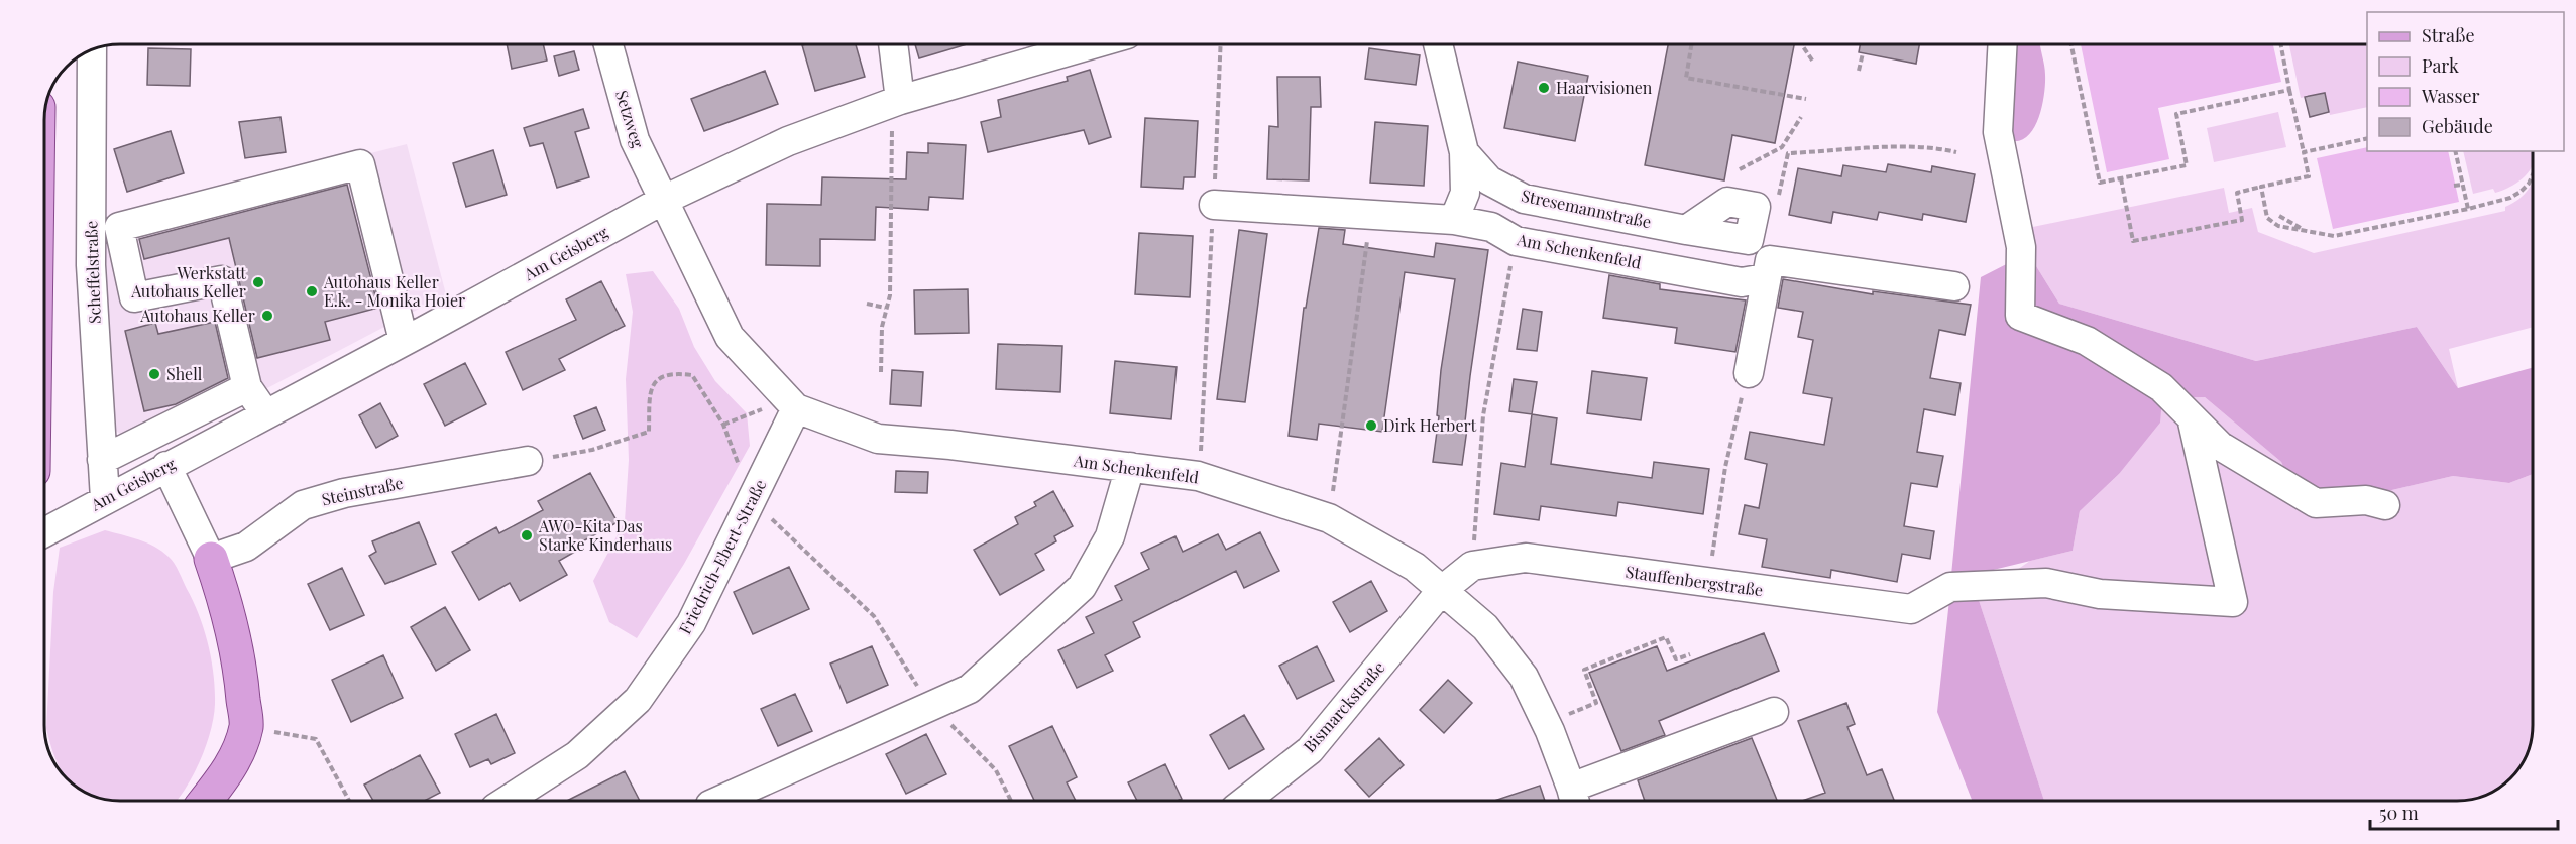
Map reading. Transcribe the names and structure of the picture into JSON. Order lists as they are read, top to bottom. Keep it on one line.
{"streets":{"street":["Setzweg","Stresemannstraße","Am Schenkenfeld","Am Geisberg","Scheffelstraße","Steinstraße","Friedrich-Ebert-Straße","Stauffenbergstraße","Bismarckstraße"]},"crossings":[["Setzweg","Am Schenkenfeld"],["Setzweg","Am Geisberg"],["Stresemannstraße","Am Schenkenfeld"],["Am Schenkenfeld","Am Geisberg"],["Am Schenkenfeld","Friedrich-Ebert-Straße"],["Am Schenkenfeld","Bismarckstraße"],["Am Geisberg","Scheffelstraße"]],"places":["Haarvisionen","Werkstatt Autohaus Keller","Autohaus Keller E.k. - Monika Hoier","Autohaus Keller","Shell","Dirk Herbert","AWO-Kita Das Starke Kinderhaus"],"legend":["Straße","Park","Wasser","Gebäude"],"scale_bar":"50 m"}
